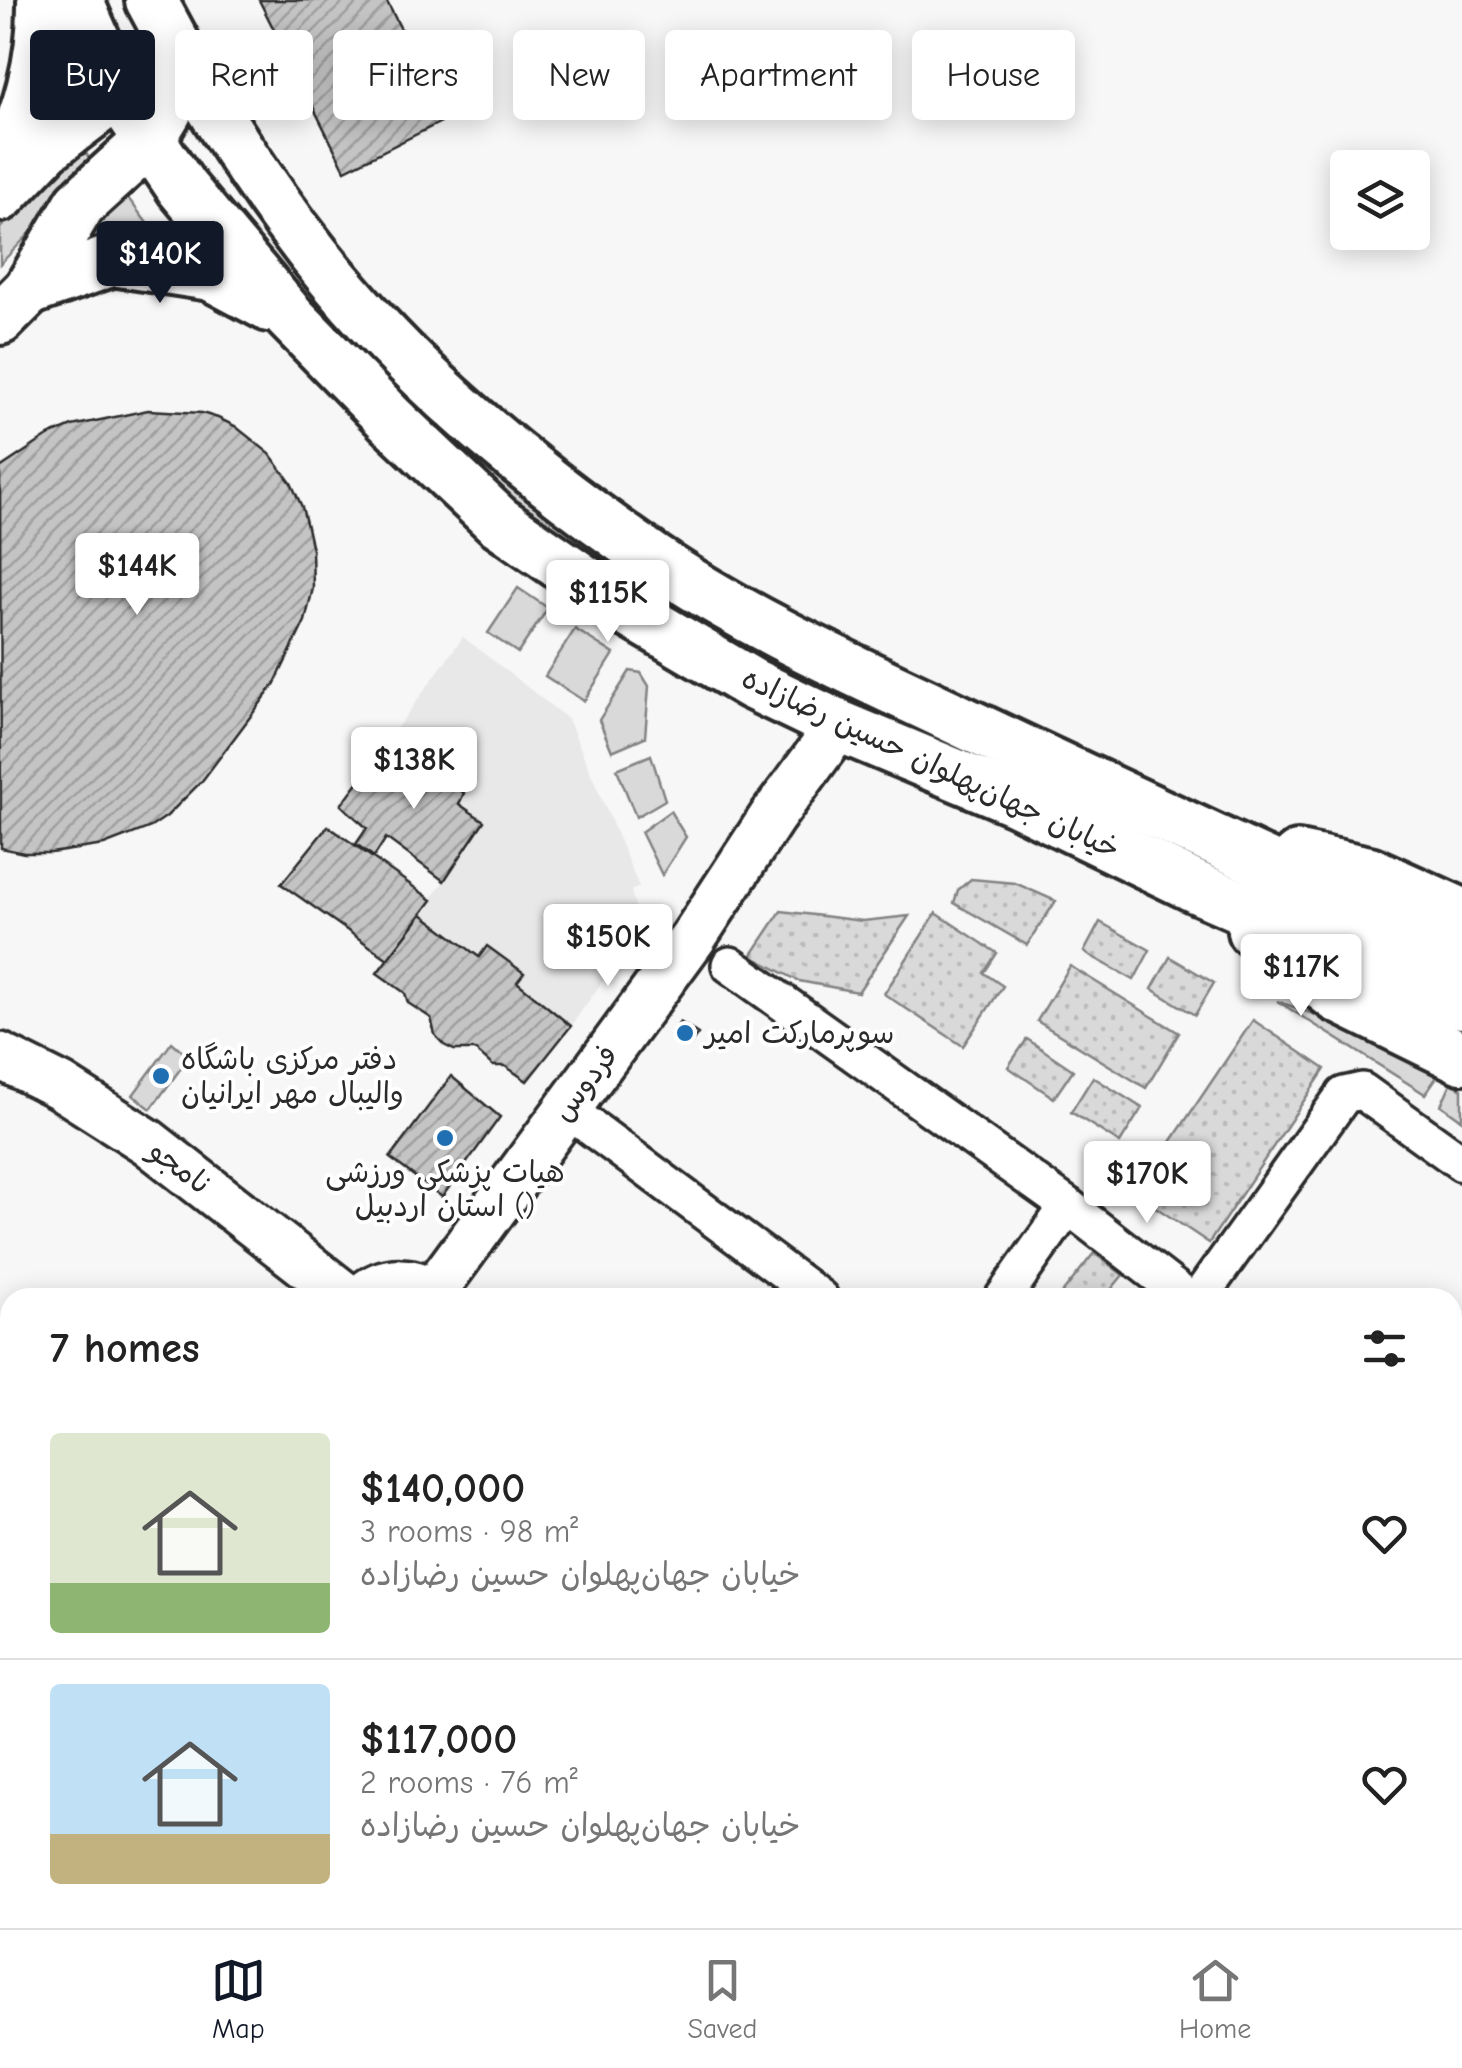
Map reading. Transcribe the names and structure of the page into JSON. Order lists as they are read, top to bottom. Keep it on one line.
{"streets":{"main road":["خیابان جهان‌پهلوان حسین رضا‌زاده"],"street":["فردوس","نامجو"]},"crossings":[["خیابان جهان‌پهلوان حسین رضا‌زاده","فردوس"]],"places":["سوپرمارکت امیر","دفتر مرکزی باشگاه والیبال مهر ایرانیان","هیات پزشکی ورزشی استان اردبیل ()"],"page":{"chip":["Buy","Rent","Filters","New","Apartment","House"],"price":["$140K","$144K","$115K","$138K","$150K","$117K","$170K"],"heading":"7 homes","list":[{"name":"$140,000","note":"3 rooms · 98 m² · خیابان جهان‌پهلوان حسین رضا‌زاده"},{"name":"$117,000","note":"2 rooms · 76 m² · خیابان جهان‌پهلوان حسین رضا‌زاده"}],"tabs":["Map","Saved","Home"]}}
